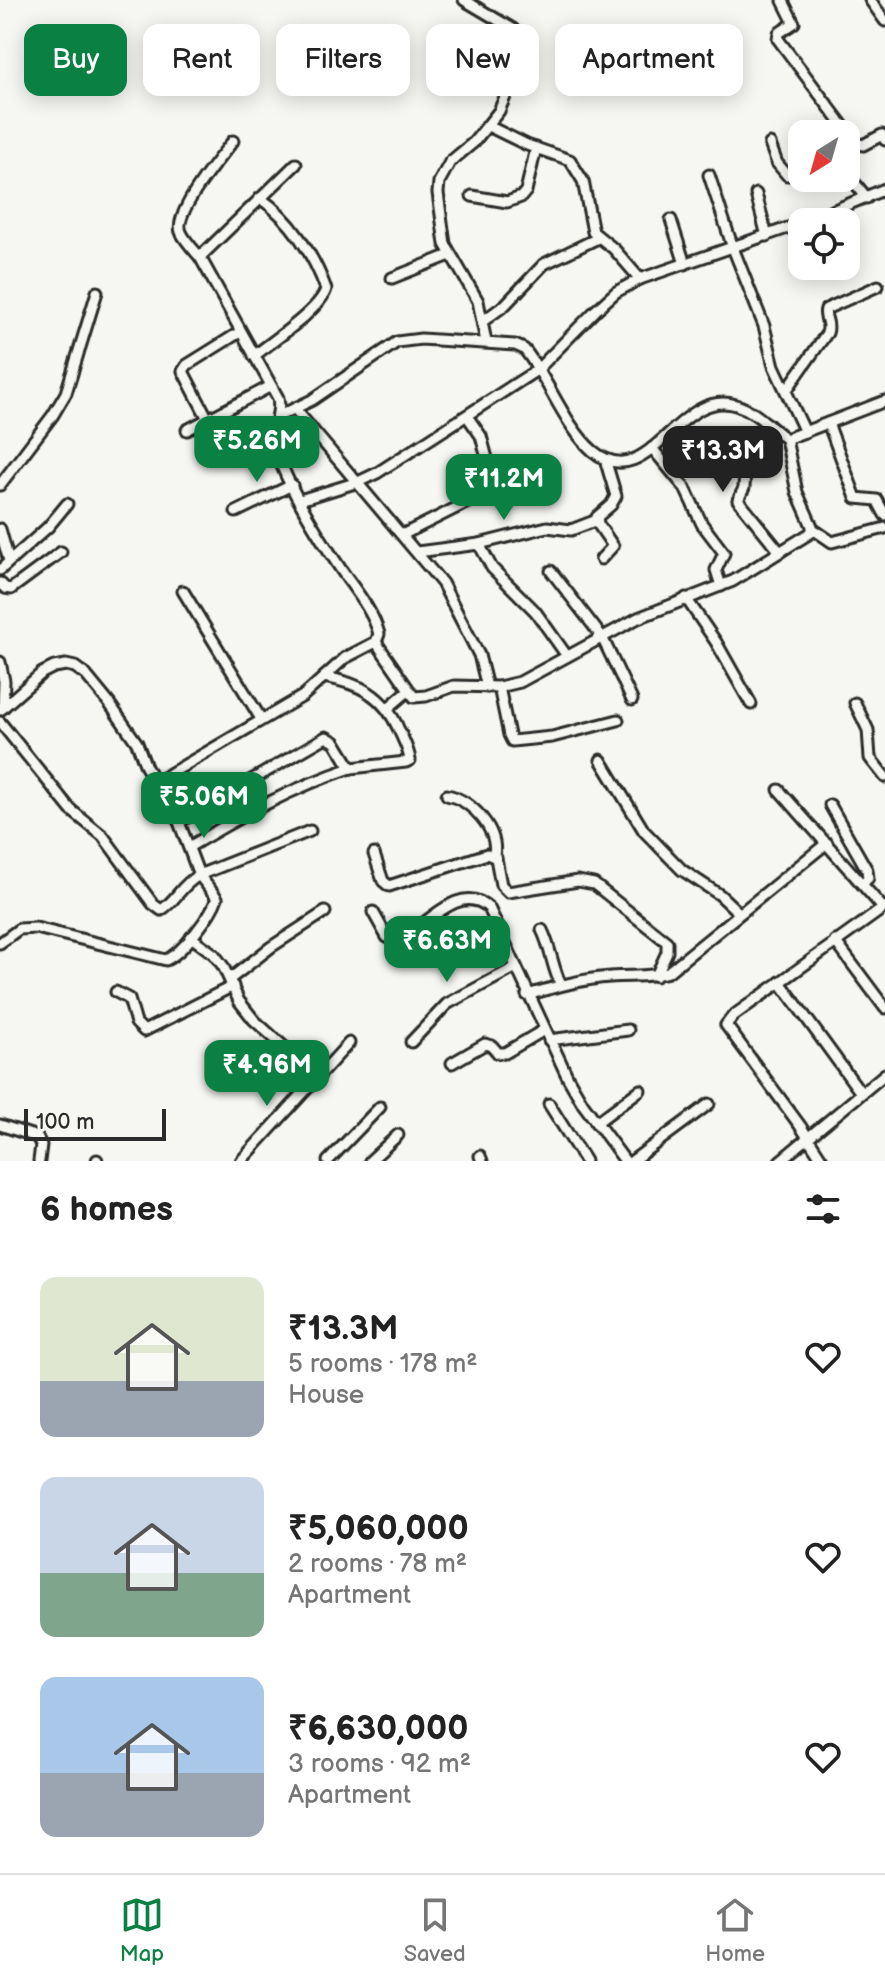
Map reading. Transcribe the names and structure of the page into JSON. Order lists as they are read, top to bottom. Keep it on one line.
{"scale_bar":"100 m","north":"bottom left","page":{"chip":["Buy","Rent","Filters","New","Apartment"],"price":["₹5.26M","₹13.3M","₹11.2M","₹5.06M","₹6.63M","₹4.96M"],"scale":"100 m","heading":"6 homes","list":[{"name":"₹13.3M","note":"5 rooms · 178 m² · House"},{"name":"₹5,060,000","note":"2 rooms · 78 m² · Apartment"},{"name":"₹6,630,000","note":"3 rooms · 92 m² · Apartment"}],"tabs":["Map","Saved","Home"]}}
